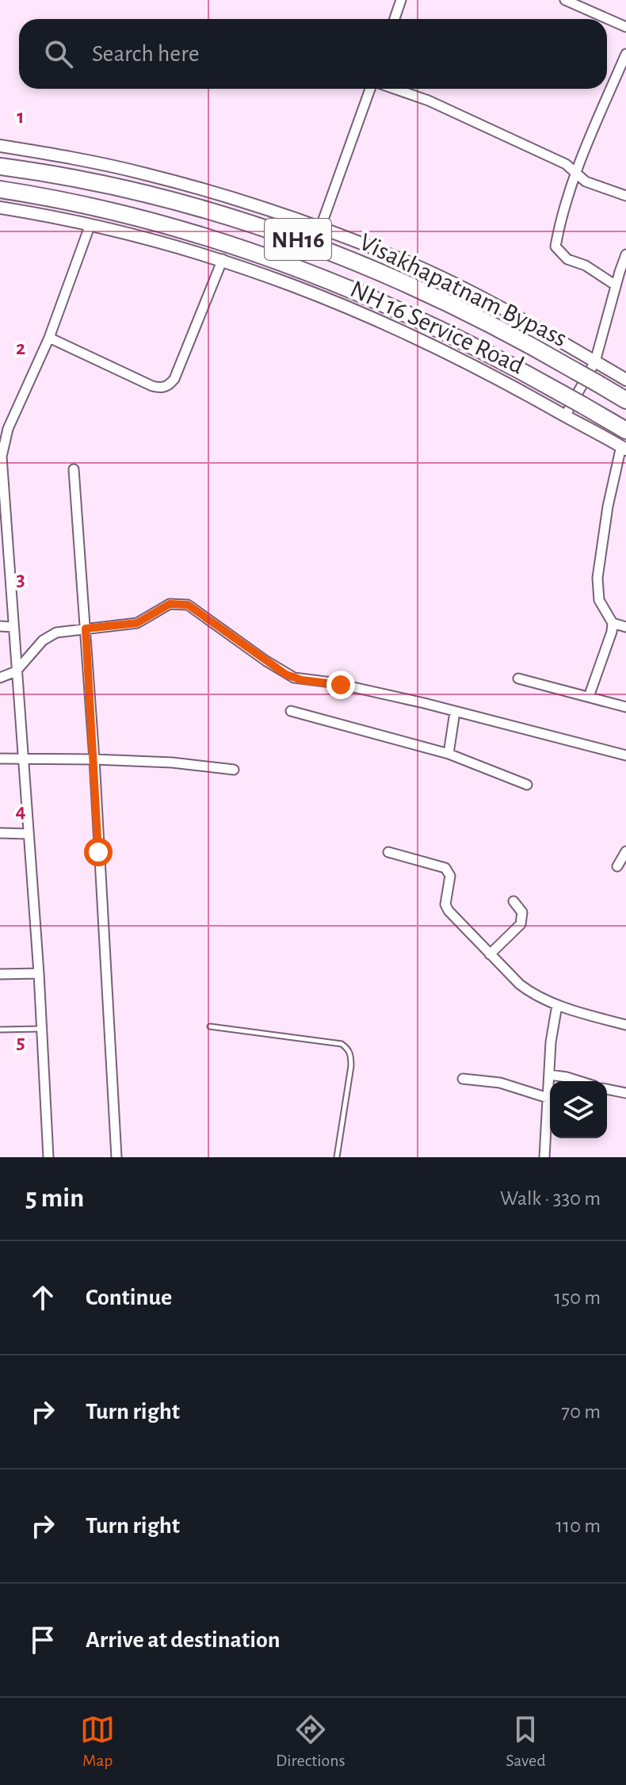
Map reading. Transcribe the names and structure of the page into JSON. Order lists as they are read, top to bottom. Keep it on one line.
{"streets":{"highway":["NH16","Visakhapatnam Bypass"],"street":["NH 16 Service Road"]},"crossings":[["Visakhapatnam Bypass","NH 16 Service Road"]],"page":{"search":"Search here","heading":["5 min","Walk · 330 m"],"list":[["Continue","150 m"],["Turn right","70 m"],["Turn right","110 m"],"Arrive at destination"],"nav":["Map","Directions","Saved"]},"grid":{"rows":["1","2","3","4","5"]}}
